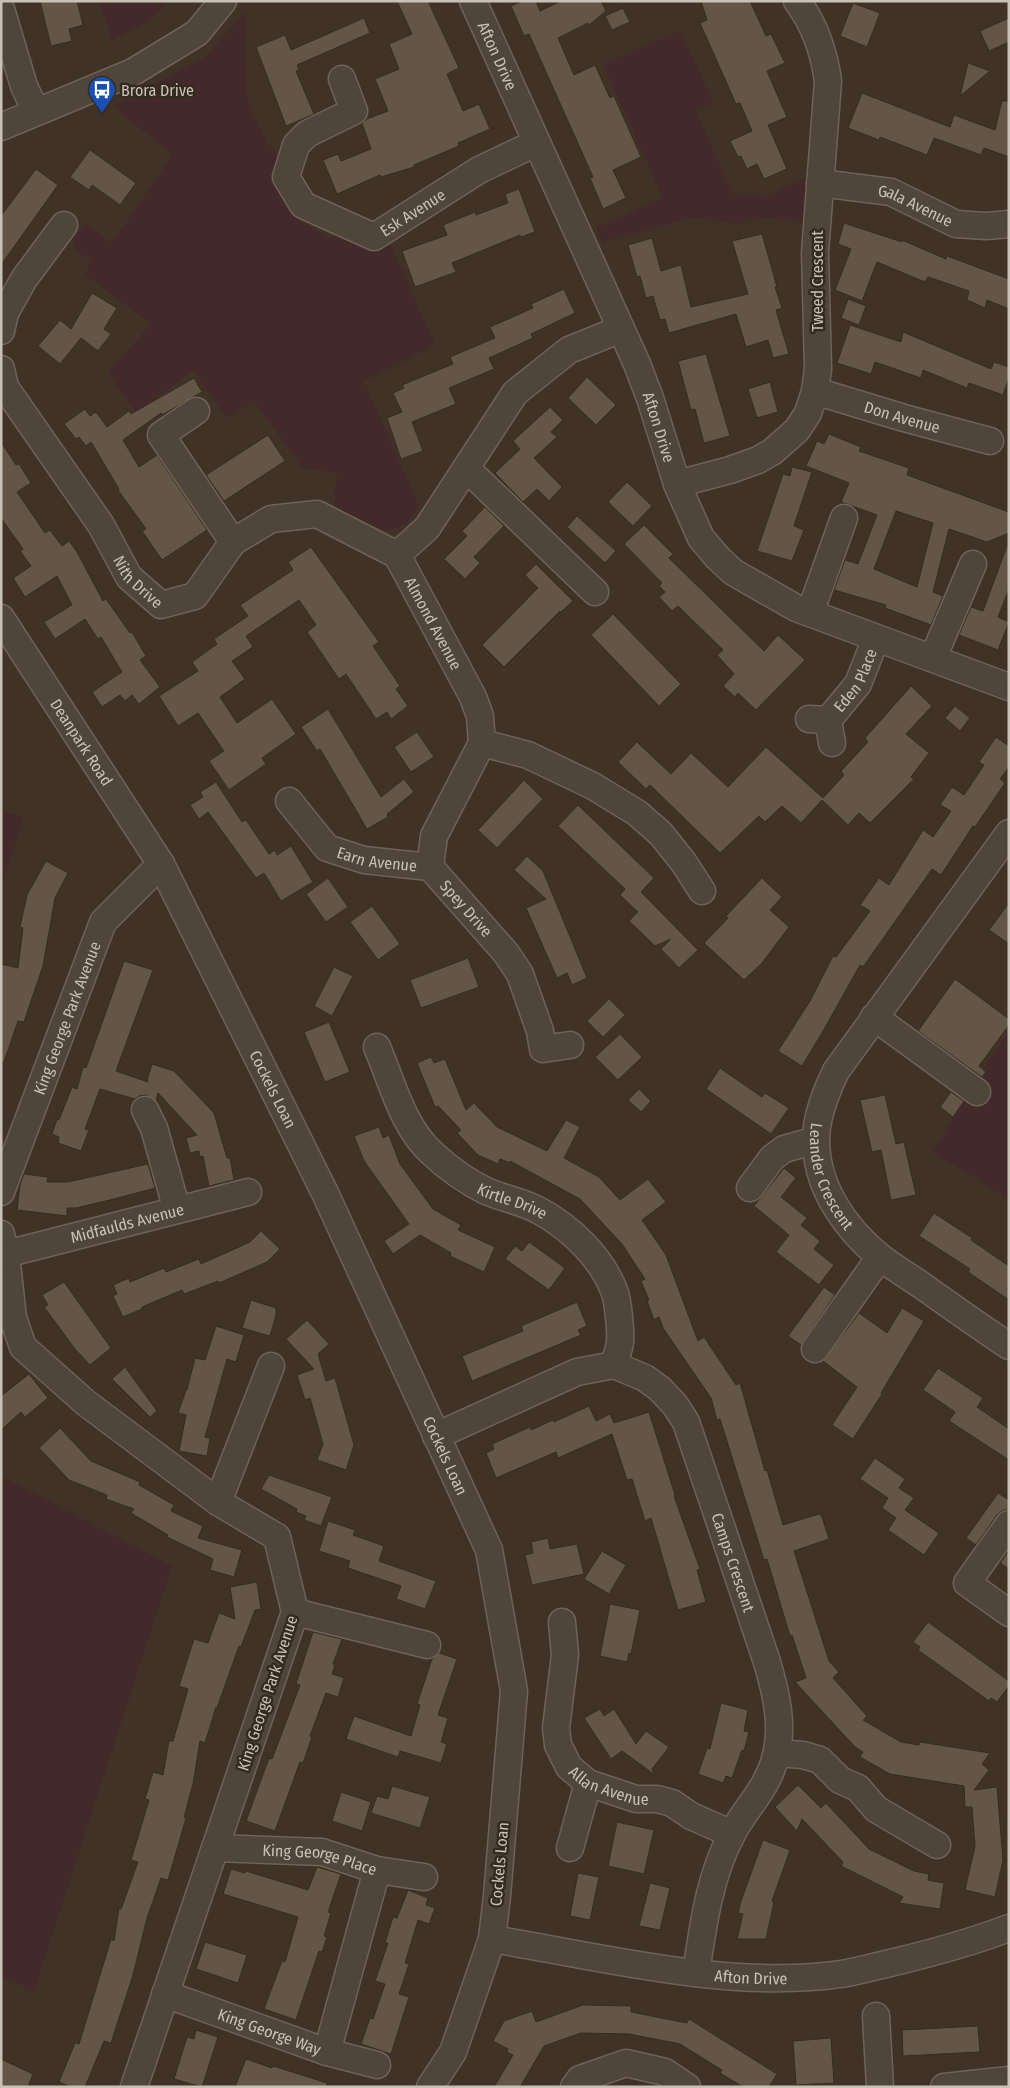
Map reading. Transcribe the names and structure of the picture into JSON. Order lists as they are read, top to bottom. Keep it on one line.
{"streets":{"street":["Afton Drive","Gala Avenue","Esk Avenue","Tweed Crescent","Don Avenue","Nith Drive","Almond Avenue","Eden Place","Deanpark Road","Earn Avenue","Spey Drive","King George Park Avenue","Cockels Loan","Leander Crescent","Kirtle Drive","Midfaulds Avenue","Camps Crescent","Allan Avenue","King George Place","King George Way"]},"crossings":[["Afton Drive","Esk Avenue"],["Afton Drive","Tweed Crescent"],["Afton Drive","Eden Place"],["Afton Drive","Cockels Loan"],["Afton Drive","Camps Crescent"],["Gala Avenue","Tweed Crescent"],["Tweed Crescent","Don Avenue"],["Nith Drive","Almond Avenue"],["Almond Avenue","Spey Drive"],["Deanpark Road","King George Park Avenue"],["Deanpark Road","Cockels Loan"],["Earn Avenue","Spey Drive"],["King George Park Avenue","Cockels Loan"],["King George Park Avenue","Midfaulds Avenue"],["King George Park Avenue","King George Place"],["King George Park Avenue","King George Way"],["Kirtle Drive","Camps Crescent"],["Camps Crescent","Allan Avenue"]],"places":{"bus stop":["Brora Drive"]}}
